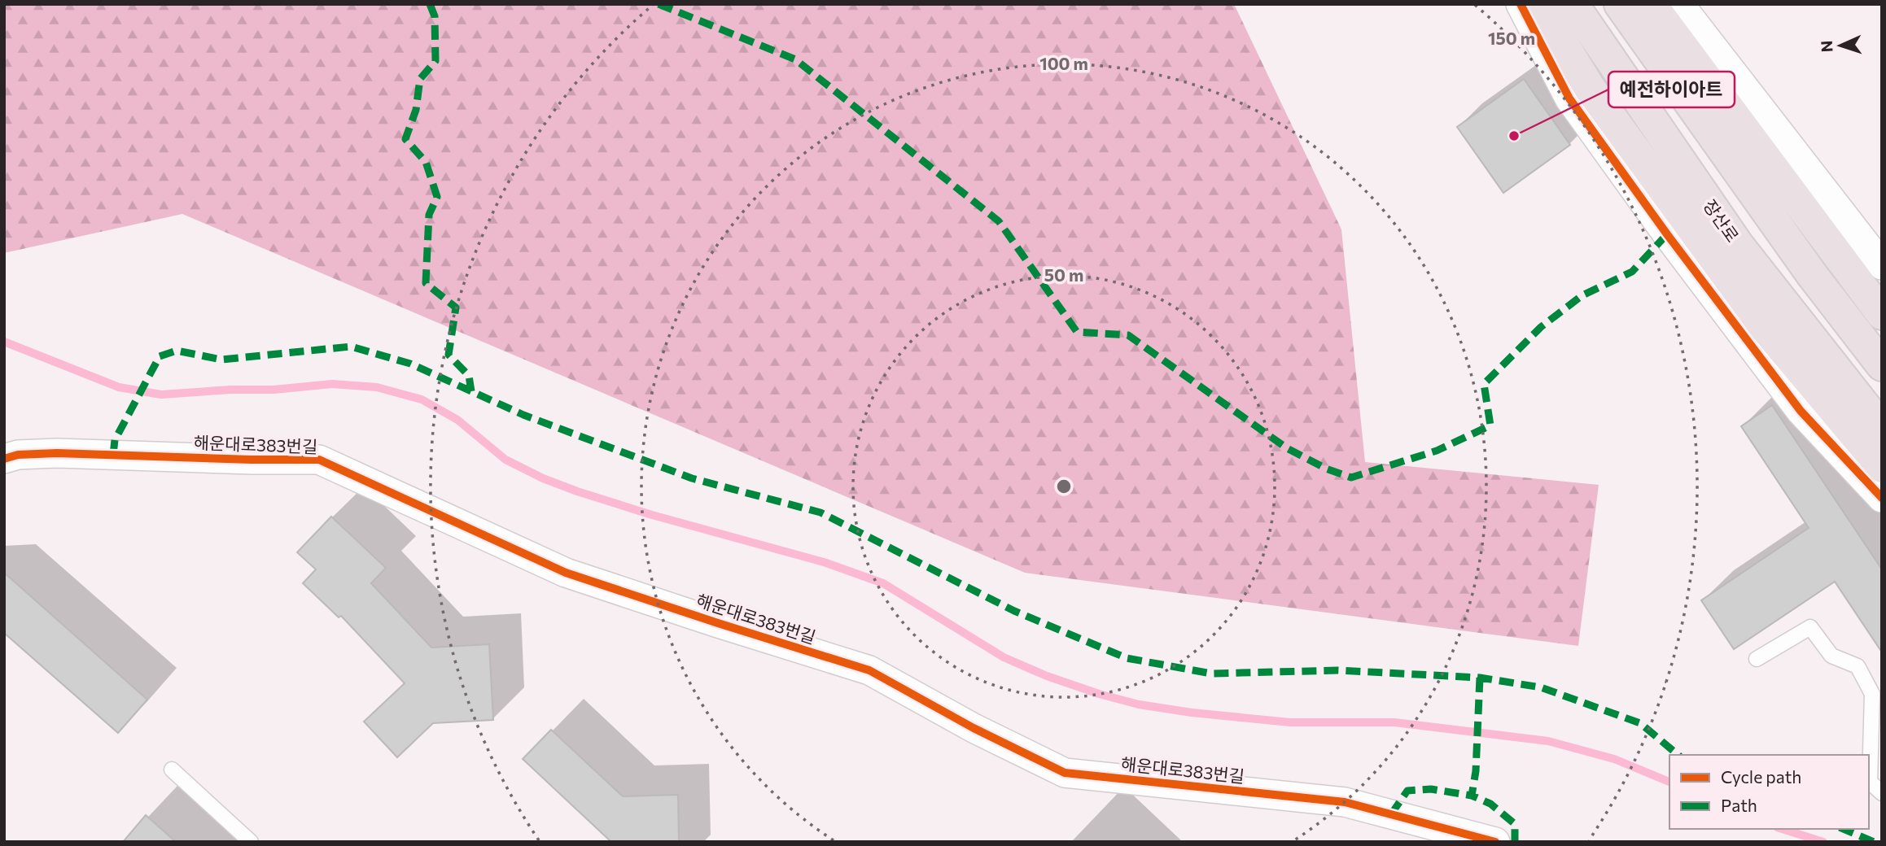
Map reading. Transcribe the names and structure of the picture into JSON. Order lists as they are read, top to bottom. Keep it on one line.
{"streets":{"highway":["장산로"],"street":["해운대로383번길"]},"places":["예전하이아트"],"legend":["Cycle path","Path"],"north":"left","rings":["150 m","100 m","50 m"]}
